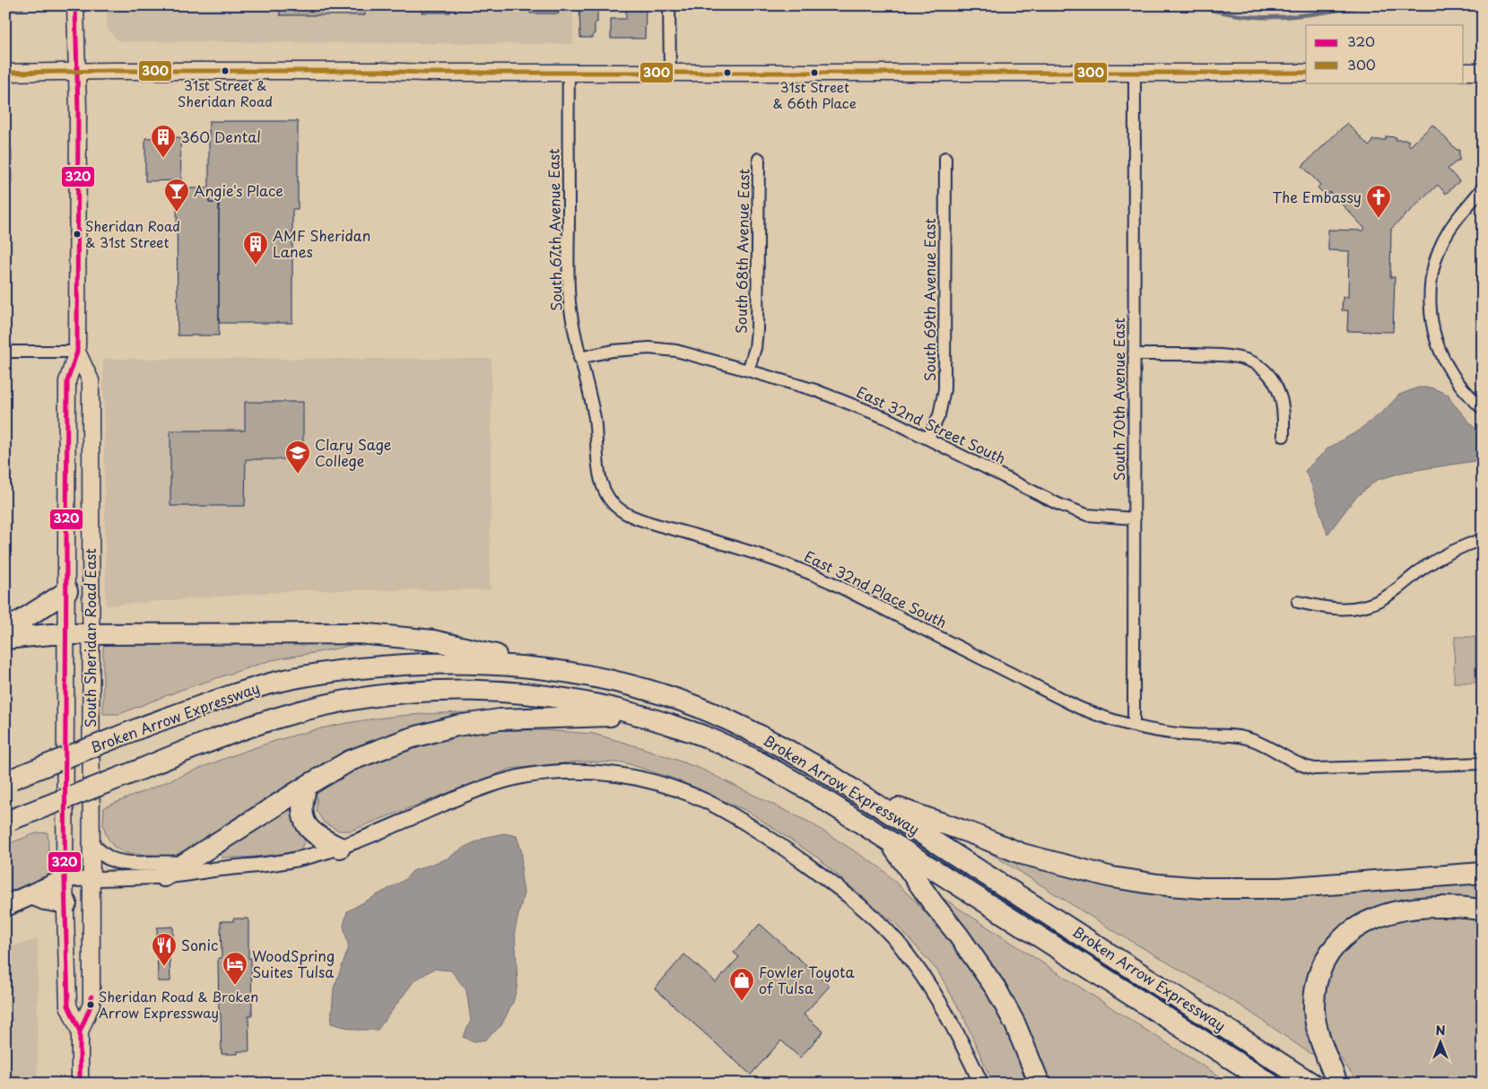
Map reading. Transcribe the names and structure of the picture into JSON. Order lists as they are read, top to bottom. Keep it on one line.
{"streets":{"highway":["Broken Arrow Expressway"],"main road":["South Sheridan Road East"],"street":["South 67th Avenue East","South 68th Avenue East","South 69th Avenue East","South 70th Avenue East","East 32nd Street South","East 32nd Place South"]},"crossings":[["South 67th Avenue East","East 32nd Street South"],["South 67th Avenue East","East 32nd Place South"],["South 68th Avenue East","East 32nd Street South"],["South 69th Avenue East","East 32nd Street South"],["South 70th Avenue East","East 32nd Street South"],["South 70th Avenue East","East 32nd Place South"]],"places":{"other":["31st Street & Sheridan Road","31st Street & 66th Place","Sheridan Road & 31st Street","Sheridan Road & Broken Arrow Expressway"],"building":["360 Dental","AMF Sheridan Lanes"],"bar":["Angie's Place"],"church":["The Embassy"],"school or university":["Clary Sage College"],"restaurant":["Sonic"],"hotel":["WoodSpring Suites Tulsa"],"shop":["Fowler Toyota of Tulsa"]},"lines":["transit line 320","transit line 300"],"legend":["320","300"],"north":"top"}
